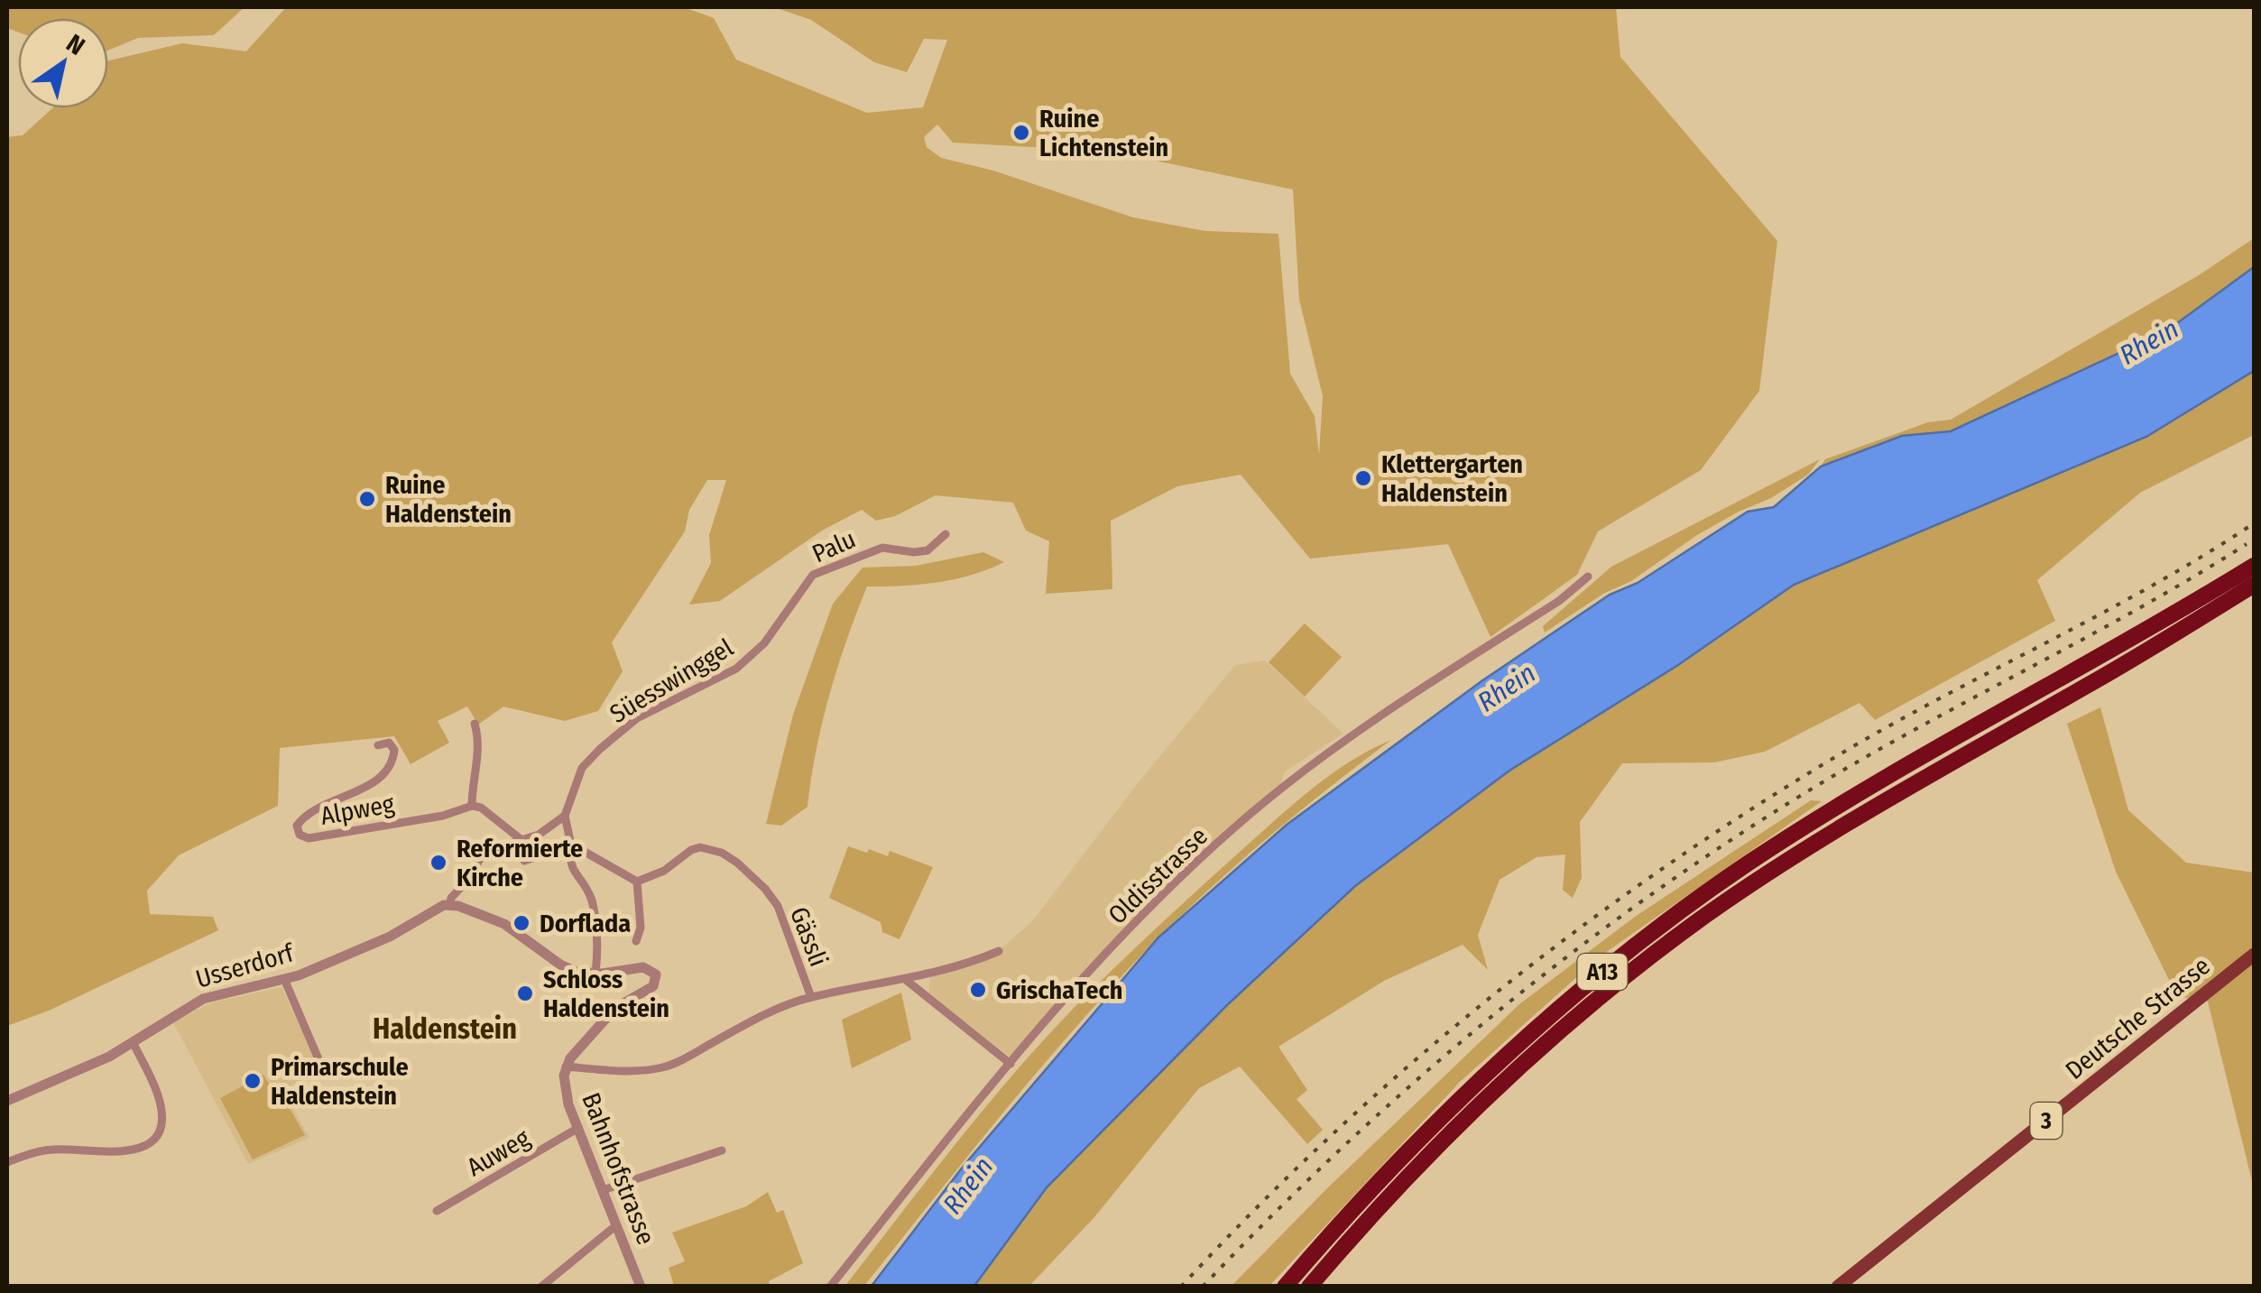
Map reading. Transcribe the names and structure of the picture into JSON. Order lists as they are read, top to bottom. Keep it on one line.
{"streets":{"highway":["A13"],"main road":["Deutsche Strasse","3"],"street":["Palu","Süesswinggel","Alpweg","Oldisstrasse","Gässli","Usserdorf","Auweg","Bahnhofstrasse"]},"crossings":[["Palu","Süesswinggel"],["Auweg","Bahnhofstrasse"]],"districts":["Haldenstein"],"water":["Rhein"],"places":["Ruine Lichtenstein","Klettergarten Haldenstein","Ruine Haldenstein","Reformierte Kirche","Dorflada","GrischaTech","Schloss Haldenstein","Primarschule Haldenstein"],"north":"top right"}
